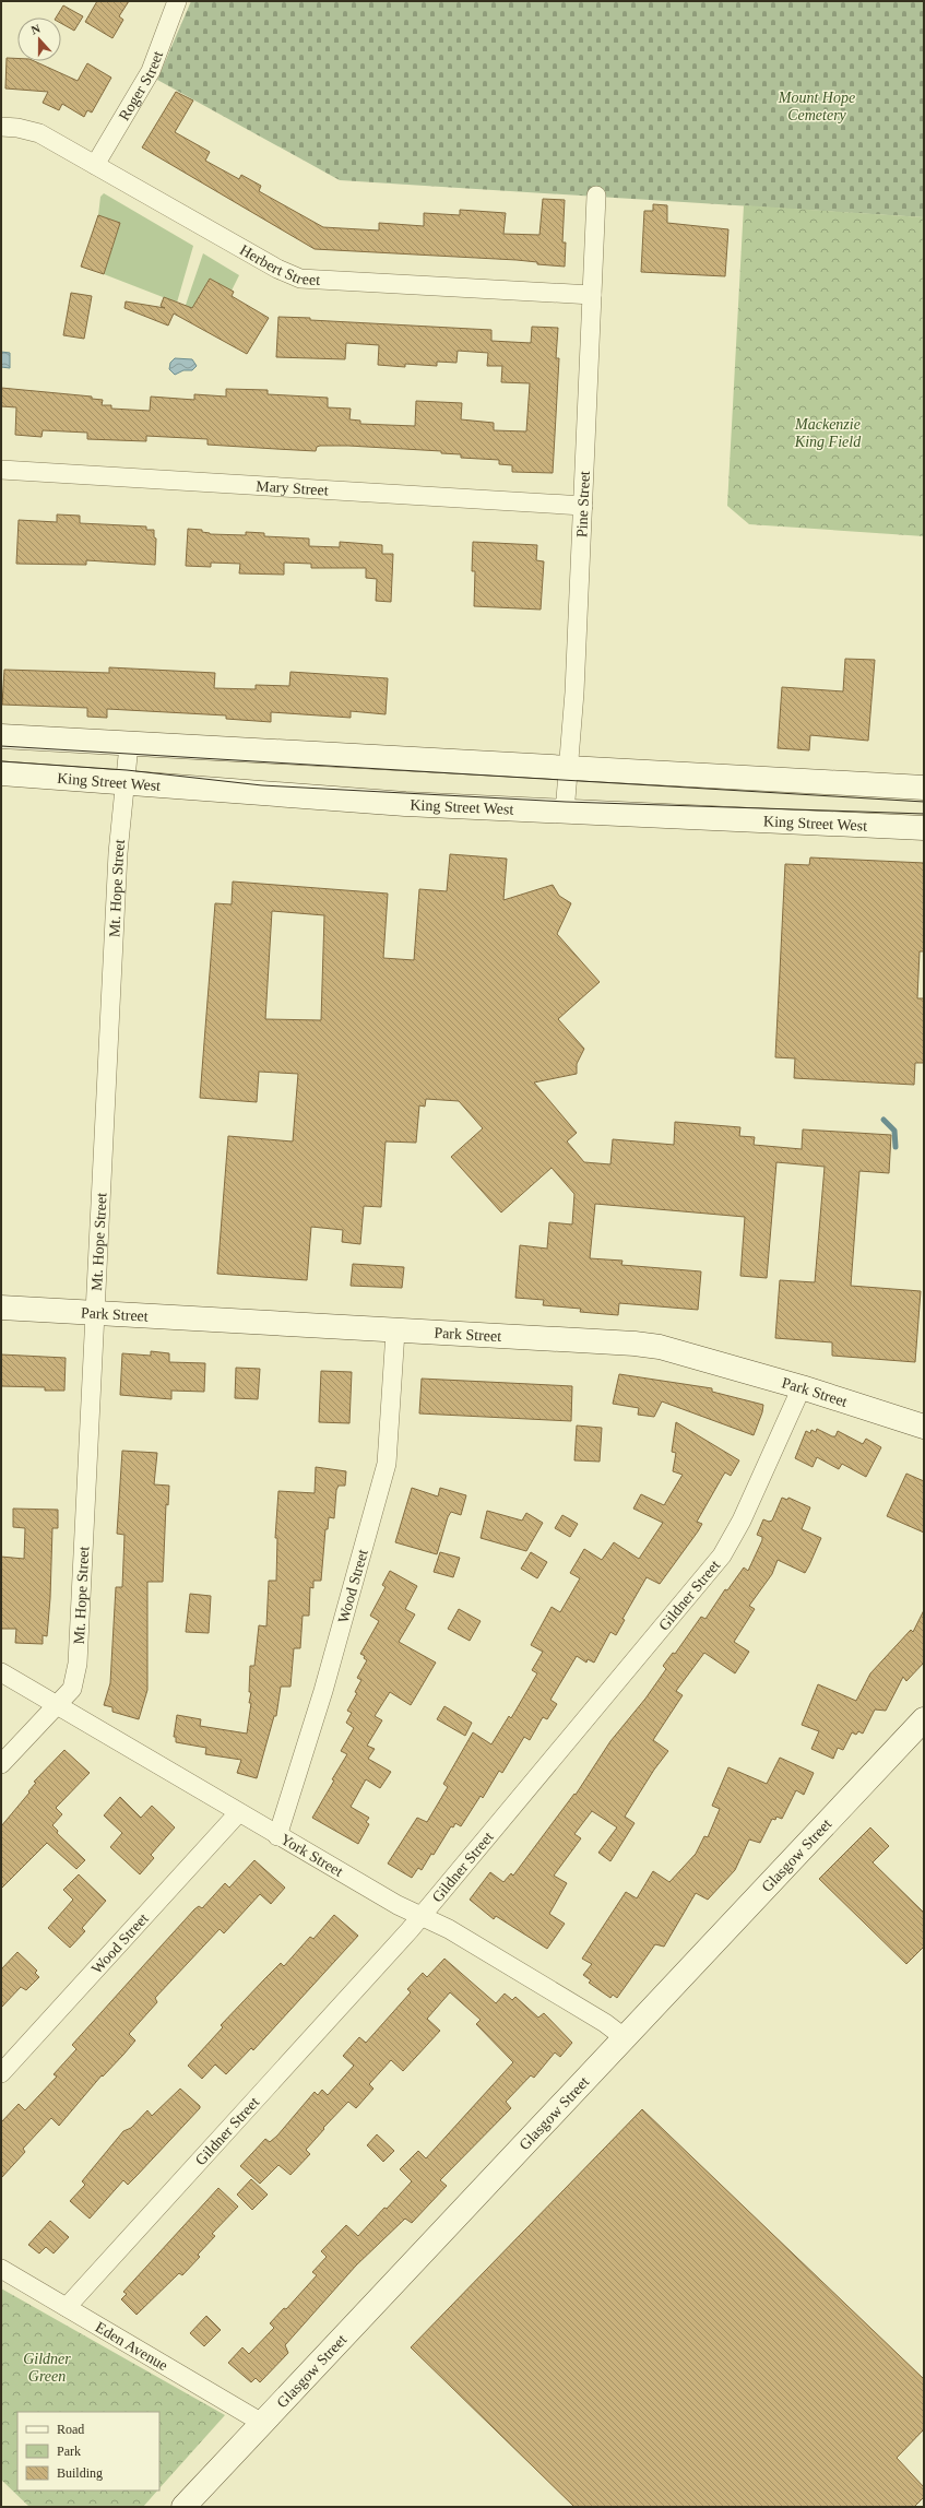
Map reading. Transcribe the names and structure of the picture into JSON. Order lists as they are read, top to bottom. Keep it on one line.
{"streets":{"street":["Roger Street","Herbert Street","Mary Street","Pine Street","King Street West","Mt. Hope Street","Park Street","Wood Street","Gildner Street","Glasgow Street","York Street","Eden Avenue"]},"crossings":[["Roger Street","Herbert Street"],["Herbert Street","Pine Street"],["Mary Street","Pine Street"],["Pine Street","King Street West"],["King Street West","Mt. Hope Street"],["Mt. Hope Street","Park Street"],["Mt. Hope Street","York Street"],["Park Street","Wood Street"],["Park Street","Gildner Street"],["Wood Street","York Street"],["Gildner Street","York Street"],["Gildner Street","Eden Avenue"],["Glasgow Street","York Street"],["Glasgow Street","Eden Avenue"]],"parks":["Mount Hope Cemetery","Mackenzie King Field","Gildner Green"],"legend":["Road","Park","Building"],"north":"top"}
